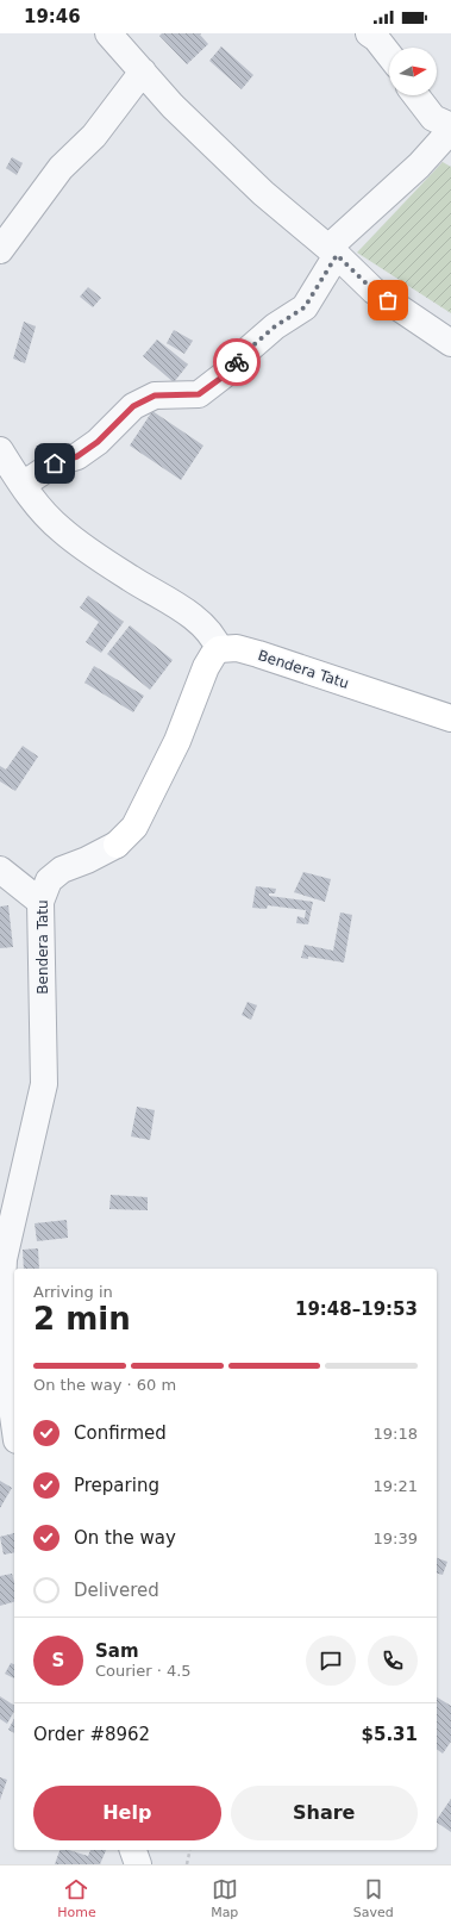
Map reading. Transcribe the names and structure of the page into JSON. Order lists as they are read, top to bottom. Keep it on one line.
{"streets":{"main road":["Bendera Tatu"]},"north":"right","page":{"status":"19:46","heading":["2 min","Arriving in","19:48–19:53"],"panel":["Sam","Courier · 4.5","Order #8962","$5.31"],"bar":"On the way · 60 m","list":[["Confirmed","19:18"],["Preparing","19:21"],["On the way","19:39"],"Delivered"],"round":"S","buttons":["Help","Share"],"tabs":["Home","Map","Saved"]}}
